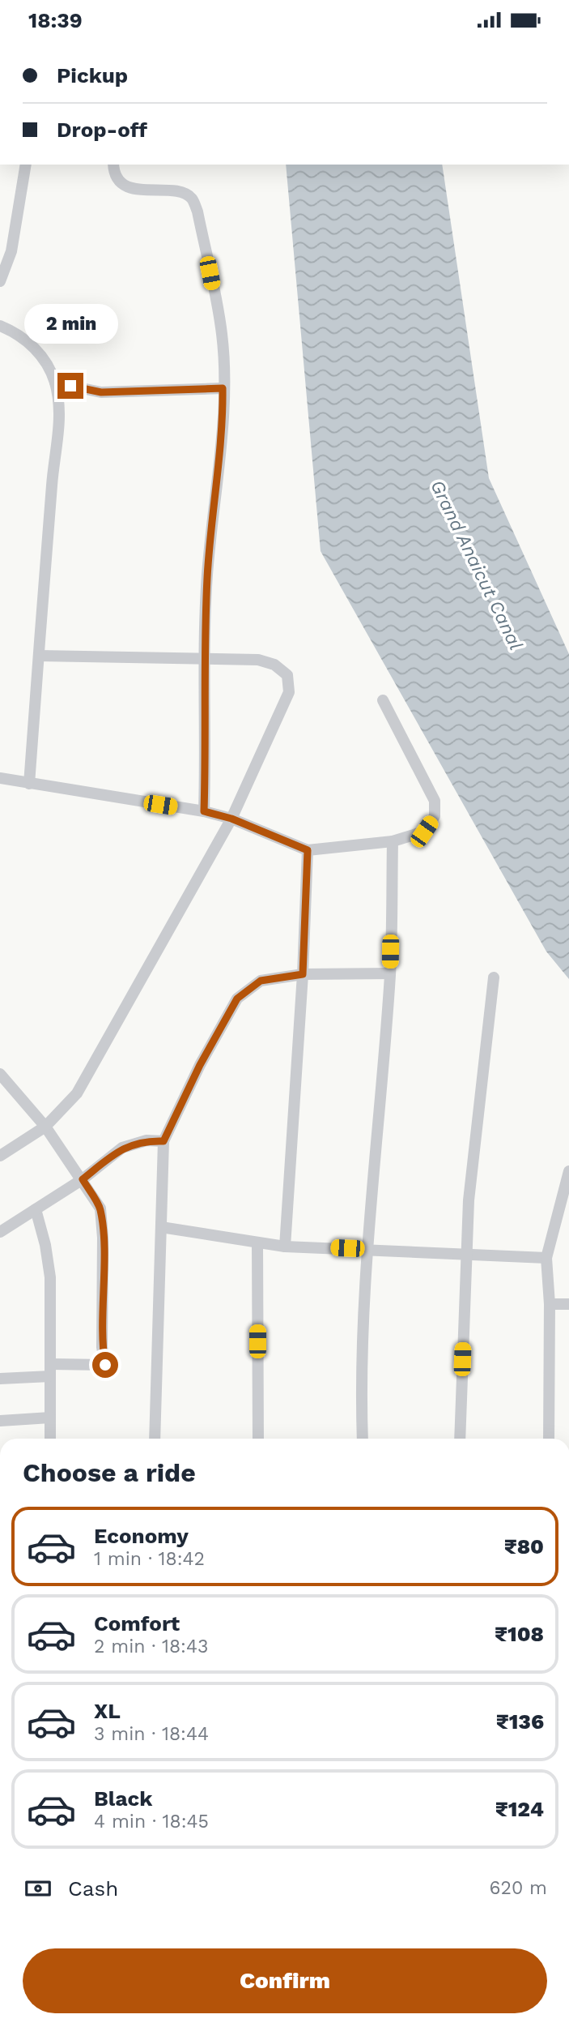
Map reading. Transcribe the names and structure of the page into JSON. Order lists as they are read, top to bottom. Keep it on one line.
{"water":["Grand Anaicut Canal"],"page":{"status":"18:39","banner":["Pickup","Drop-off"],"bubble":"2 min","heading":"Choose a ride","list":[{"name":"Economy","note":"1 min · 18:42","value":"₹80"},{"name":"Comfort","note":"2 min · 18:43","value":"₹108"},{"name":"XL","note":"3 min · 18:44","value":"₹136"},{"name":"Black","note":"4 min · 18:45","value":"₹124"}],"pay":["Cash","620 m"],"buttons":"Confirm"}}
